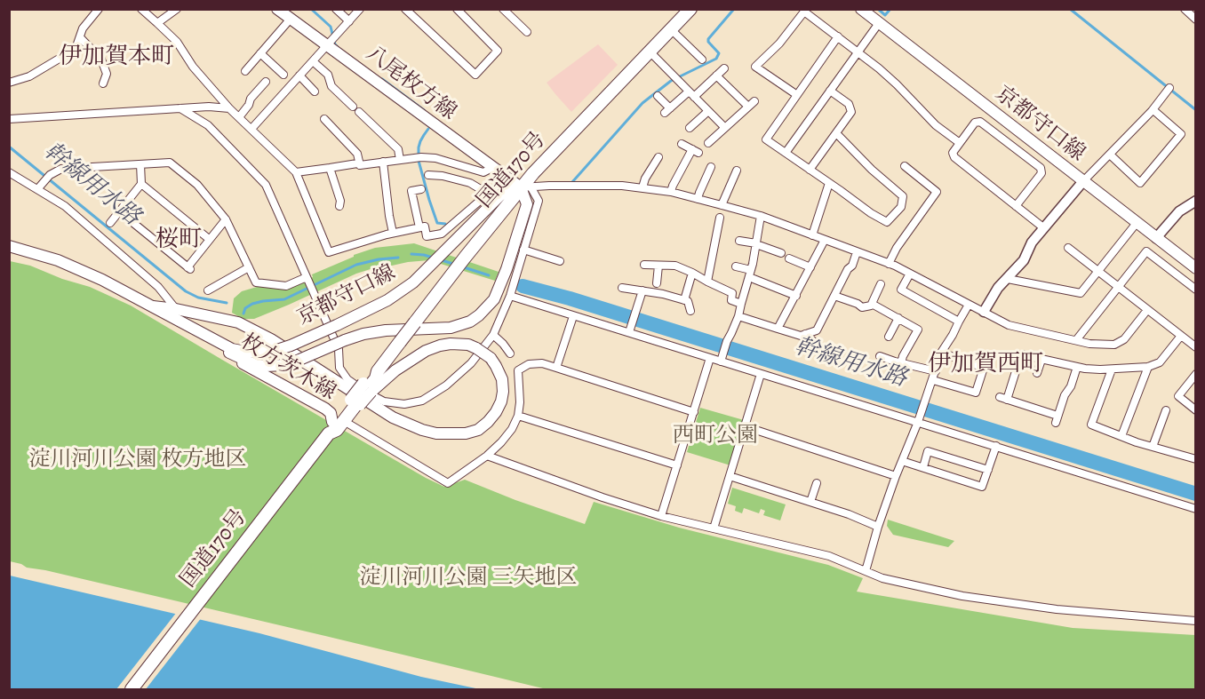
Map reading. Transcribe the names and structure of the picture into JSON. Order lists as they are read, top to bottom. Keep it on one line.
{"streets":{"highway":["国道170号"],"main road":["八尾枚方線","京都守口線","枚方茨木線"]},"crossings":[["八尾枚方線","京都守口線"],["八尾枚方線","国道170号"],["京都守口線","国道170号"],["京都守口線","枚方茨木線"],["国道170号","枚方茨木線"]],"districts":["伊加賀本町","桜町","伊加賀西町"],"water":["幹線用水路"],"parks":["西町公園","淀川河川公園 枚方地区","淀川河川公園 三矢地区"]}
